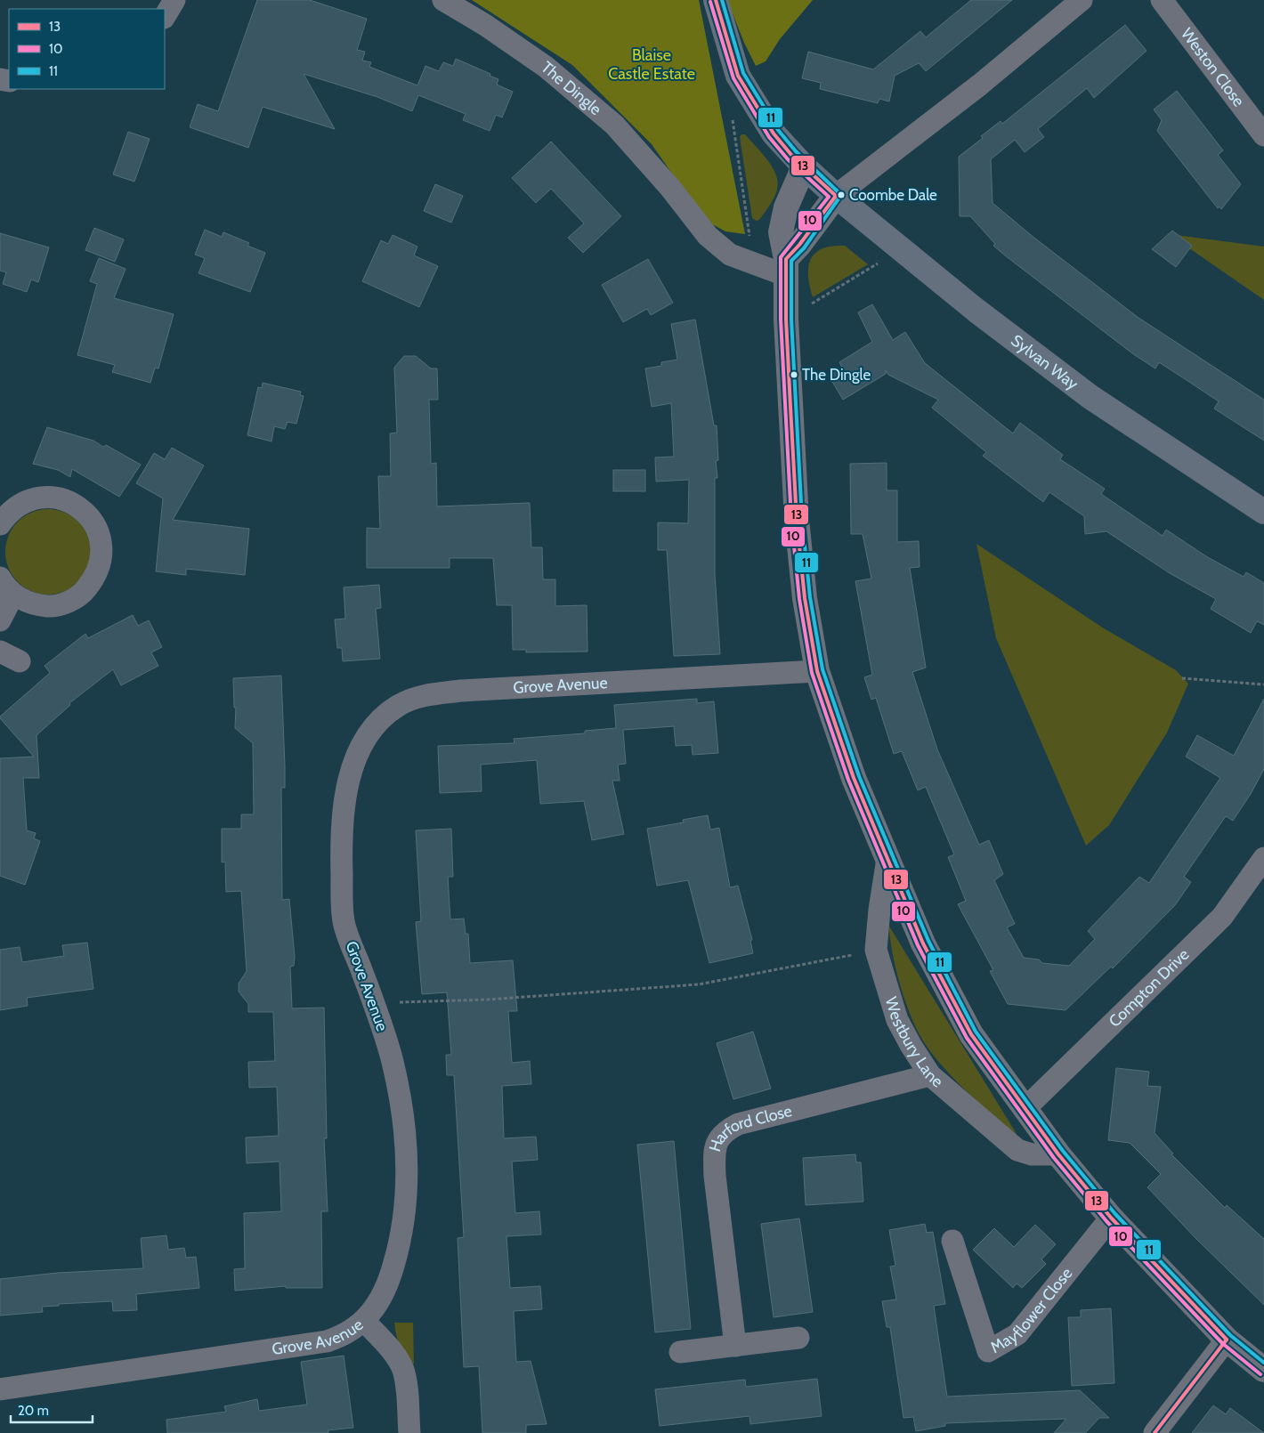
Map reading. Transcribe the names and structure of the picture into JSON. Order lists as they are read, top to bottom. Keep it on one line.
{"streets":{"main road":["Sylvan Way"],"street":["Weston Close","The Dingle","Grove Avenue","Compton Drive","Westbury Lane","Harford Close","Mayflower Close"]},"crossings":[["Westbury Lane","Harford Close"]],"parks":["Blaise Castle Estate"],"places":["Coombe Dale","The Dingle"],"lines":["transit line 13","transit line 11","transit line 10"],"legend":["13","10","11"],"scale_bar":"20 m"}
